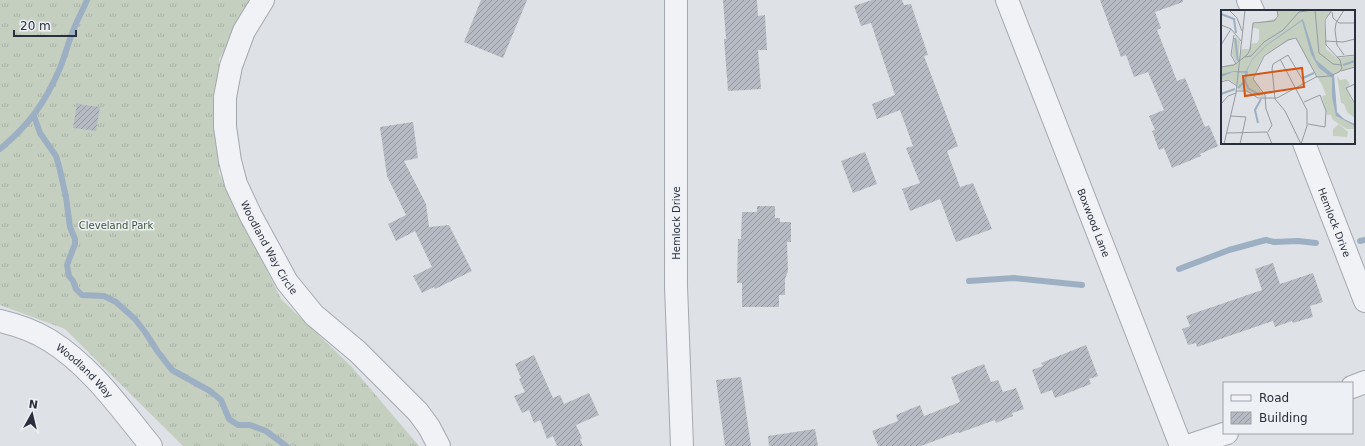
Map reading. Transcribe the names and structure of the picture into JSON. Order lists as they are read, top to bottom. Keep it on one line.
{"streets":{"street":["Hemlock Drive","Boxwood Lane","Woodland Way Circle","Woodland Way"]},"parks":["Cleveland Park"],"legend":["Road","Building"],"scale_bar":"20 m","north":"top"}
